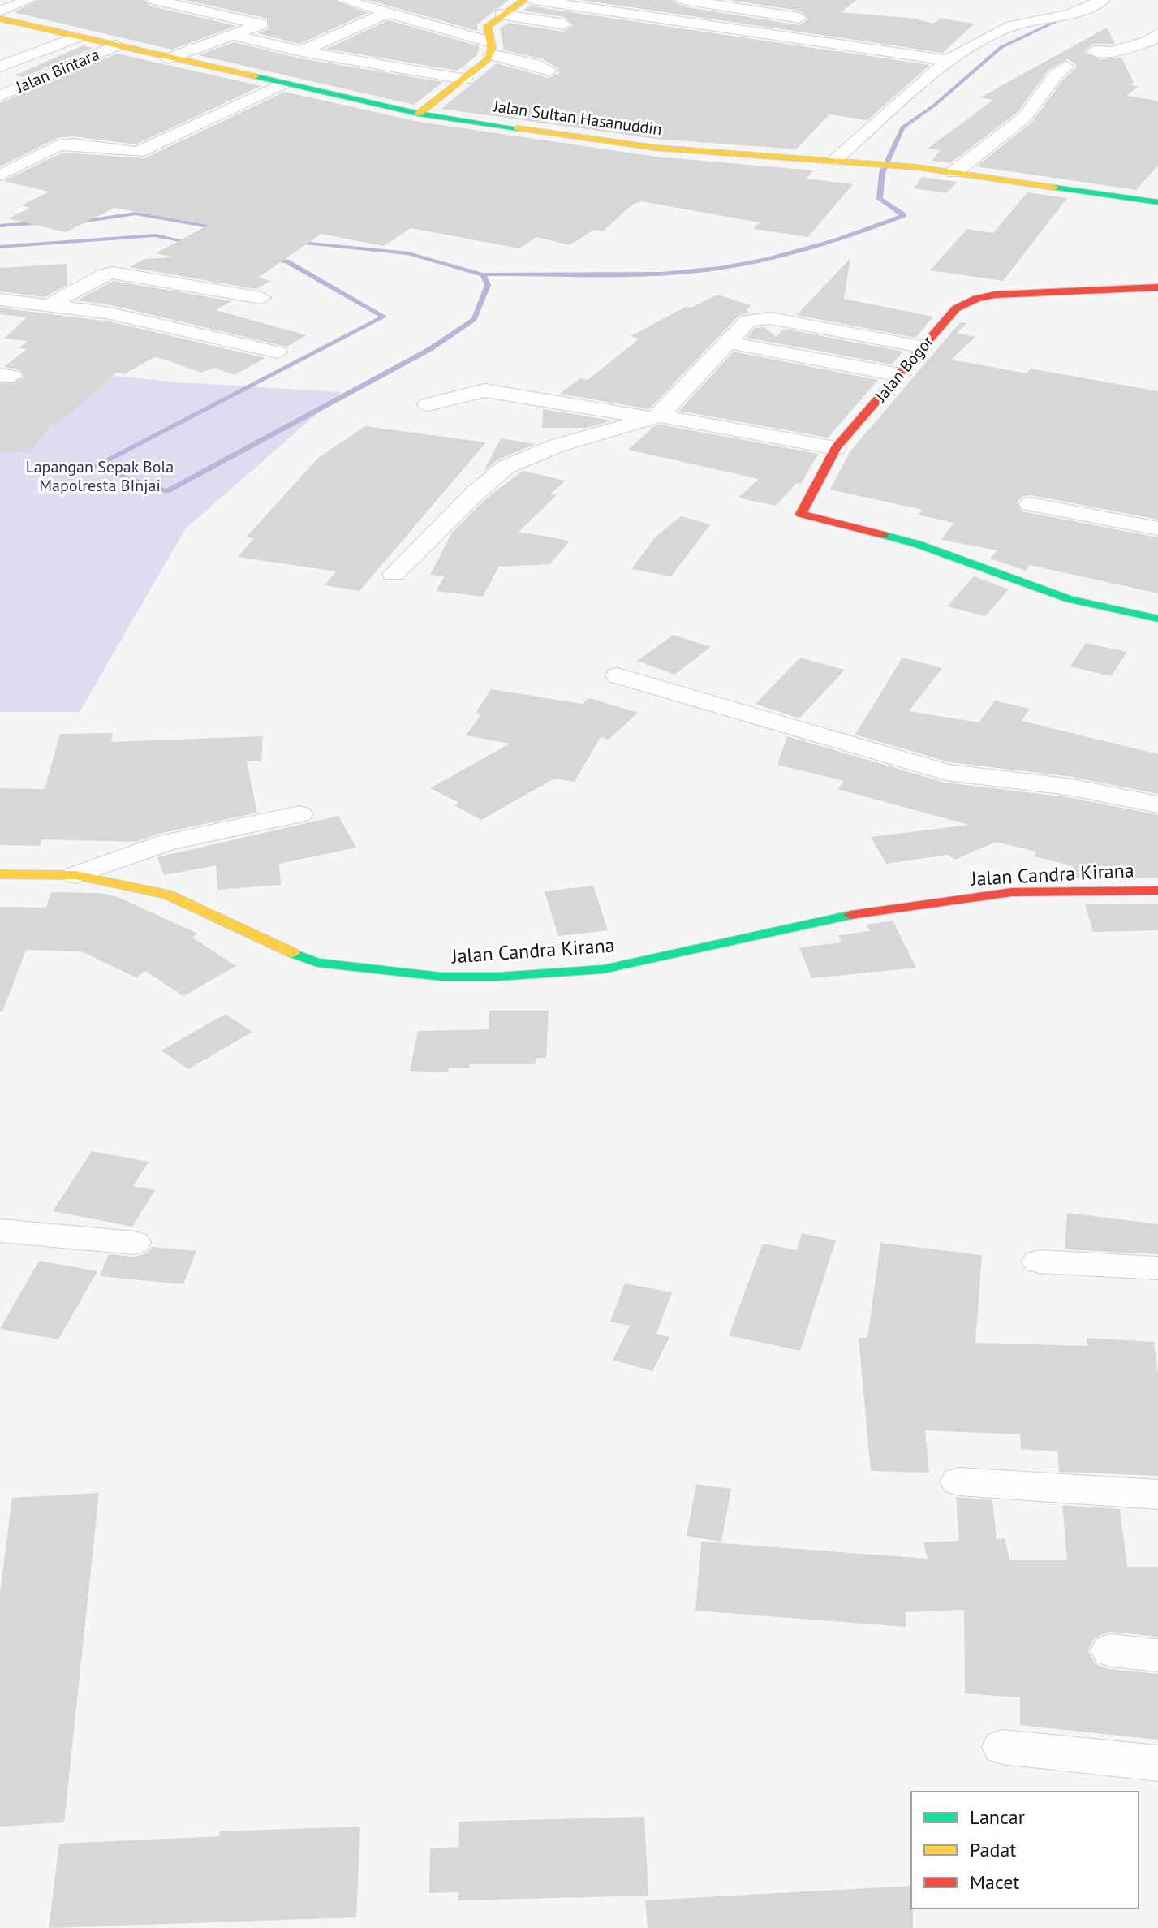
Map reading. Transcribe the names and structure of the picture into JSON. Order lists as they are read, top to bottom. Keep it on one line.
{"streets":{"street":["Jalan Bintara","Jalan Sultan Hasanuddin","Jalan Bogor","Jalan Candra Kirana"]},"crossings":[["Jalan Bintara","Jalan Sultan Hasanuddin"]],"parks":["Lapangan Sepak Bola Mapolresta BInjai"],"legend":["Lancar","Padat","Macet"]}
